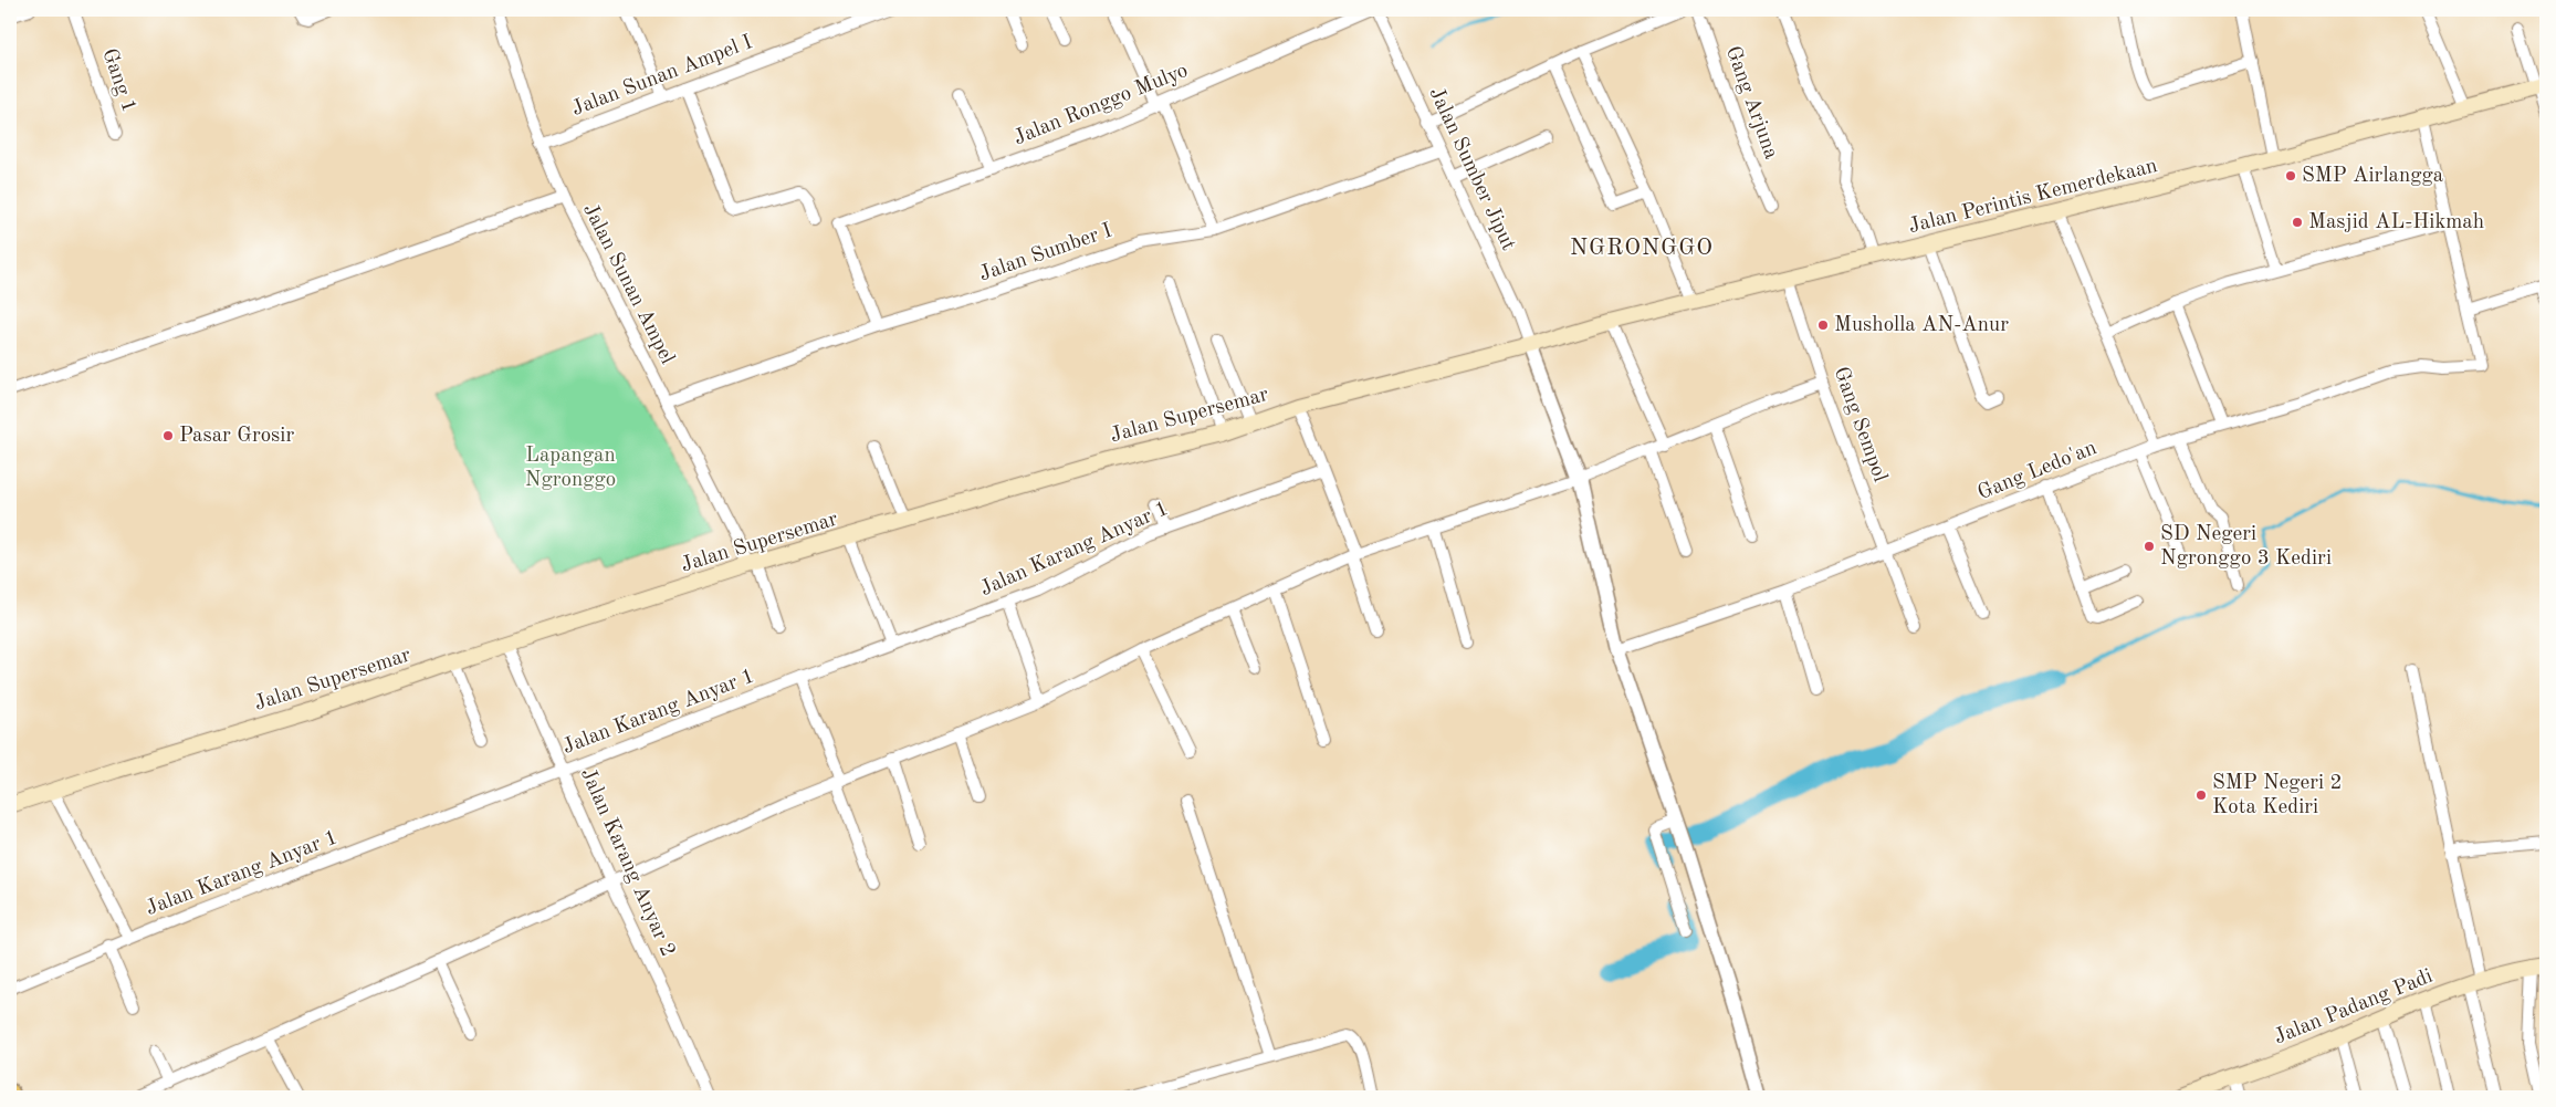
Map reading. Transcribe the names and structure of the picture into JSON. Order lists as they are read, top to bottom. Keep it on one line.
{"streets":{"main road":["Jalan Perintis Kemerdekaan","Jalan Supersemar","Jalan Padang Padi"],"street":["Jalan Sunan Ampel I","Gang 1","Gang Arjuna","Jalan Ronggo Mulyo","Jalan Sumber Jiput","Jalan Sumber I","Jalan Sunan Ampel","Gang Sempol","Gang Ledo'an","Jalan Karang Anyar 1","Jalan Karang Anyar 2"]},"crossings":[["Jalan Sunan Ampel I","Jalan Sunan Ampel"],["Jalan Ronggo Mulyo","Jalan Sumber Jiput"],["Jalan Ronggo Mulyo","Jalan Sumber I"],["Jalan Sumber Jiput","Jalan Perintis Kemerdekaan"],["Jalan Sumber Jiput","Jalan Sumber I"],["Jalan Sumber Jiput","Jalan Supersemar"],["Jalan Perintis Kemerdekaan","Jalan Supersemar"],["Jalan Perintis Kemerdekaan","Gang Sempol"],["Jalan Sumber I","Jalan Sunan Ampel"],["Jalan Sunan Ampel","Jalan Supersemar"],["Jalan Supersemar","Jalan Karang Anyar 2"],["Gang Sempol","Gang Ledo'an"],["Jalan Karang Anyar 1","Jalan Karang Anyar 2"]],"districts":["NGRONGGO"],"parks":["Lapangan Ngronggo"],"places":["SMP Airlangga","Masjid AL-Hikmah","Musholla AN-Anur","Pasar Grosir","SD Negeri Ngronggo 3 Kediri","SMP Negeri 2 Kota Kediri"]}
